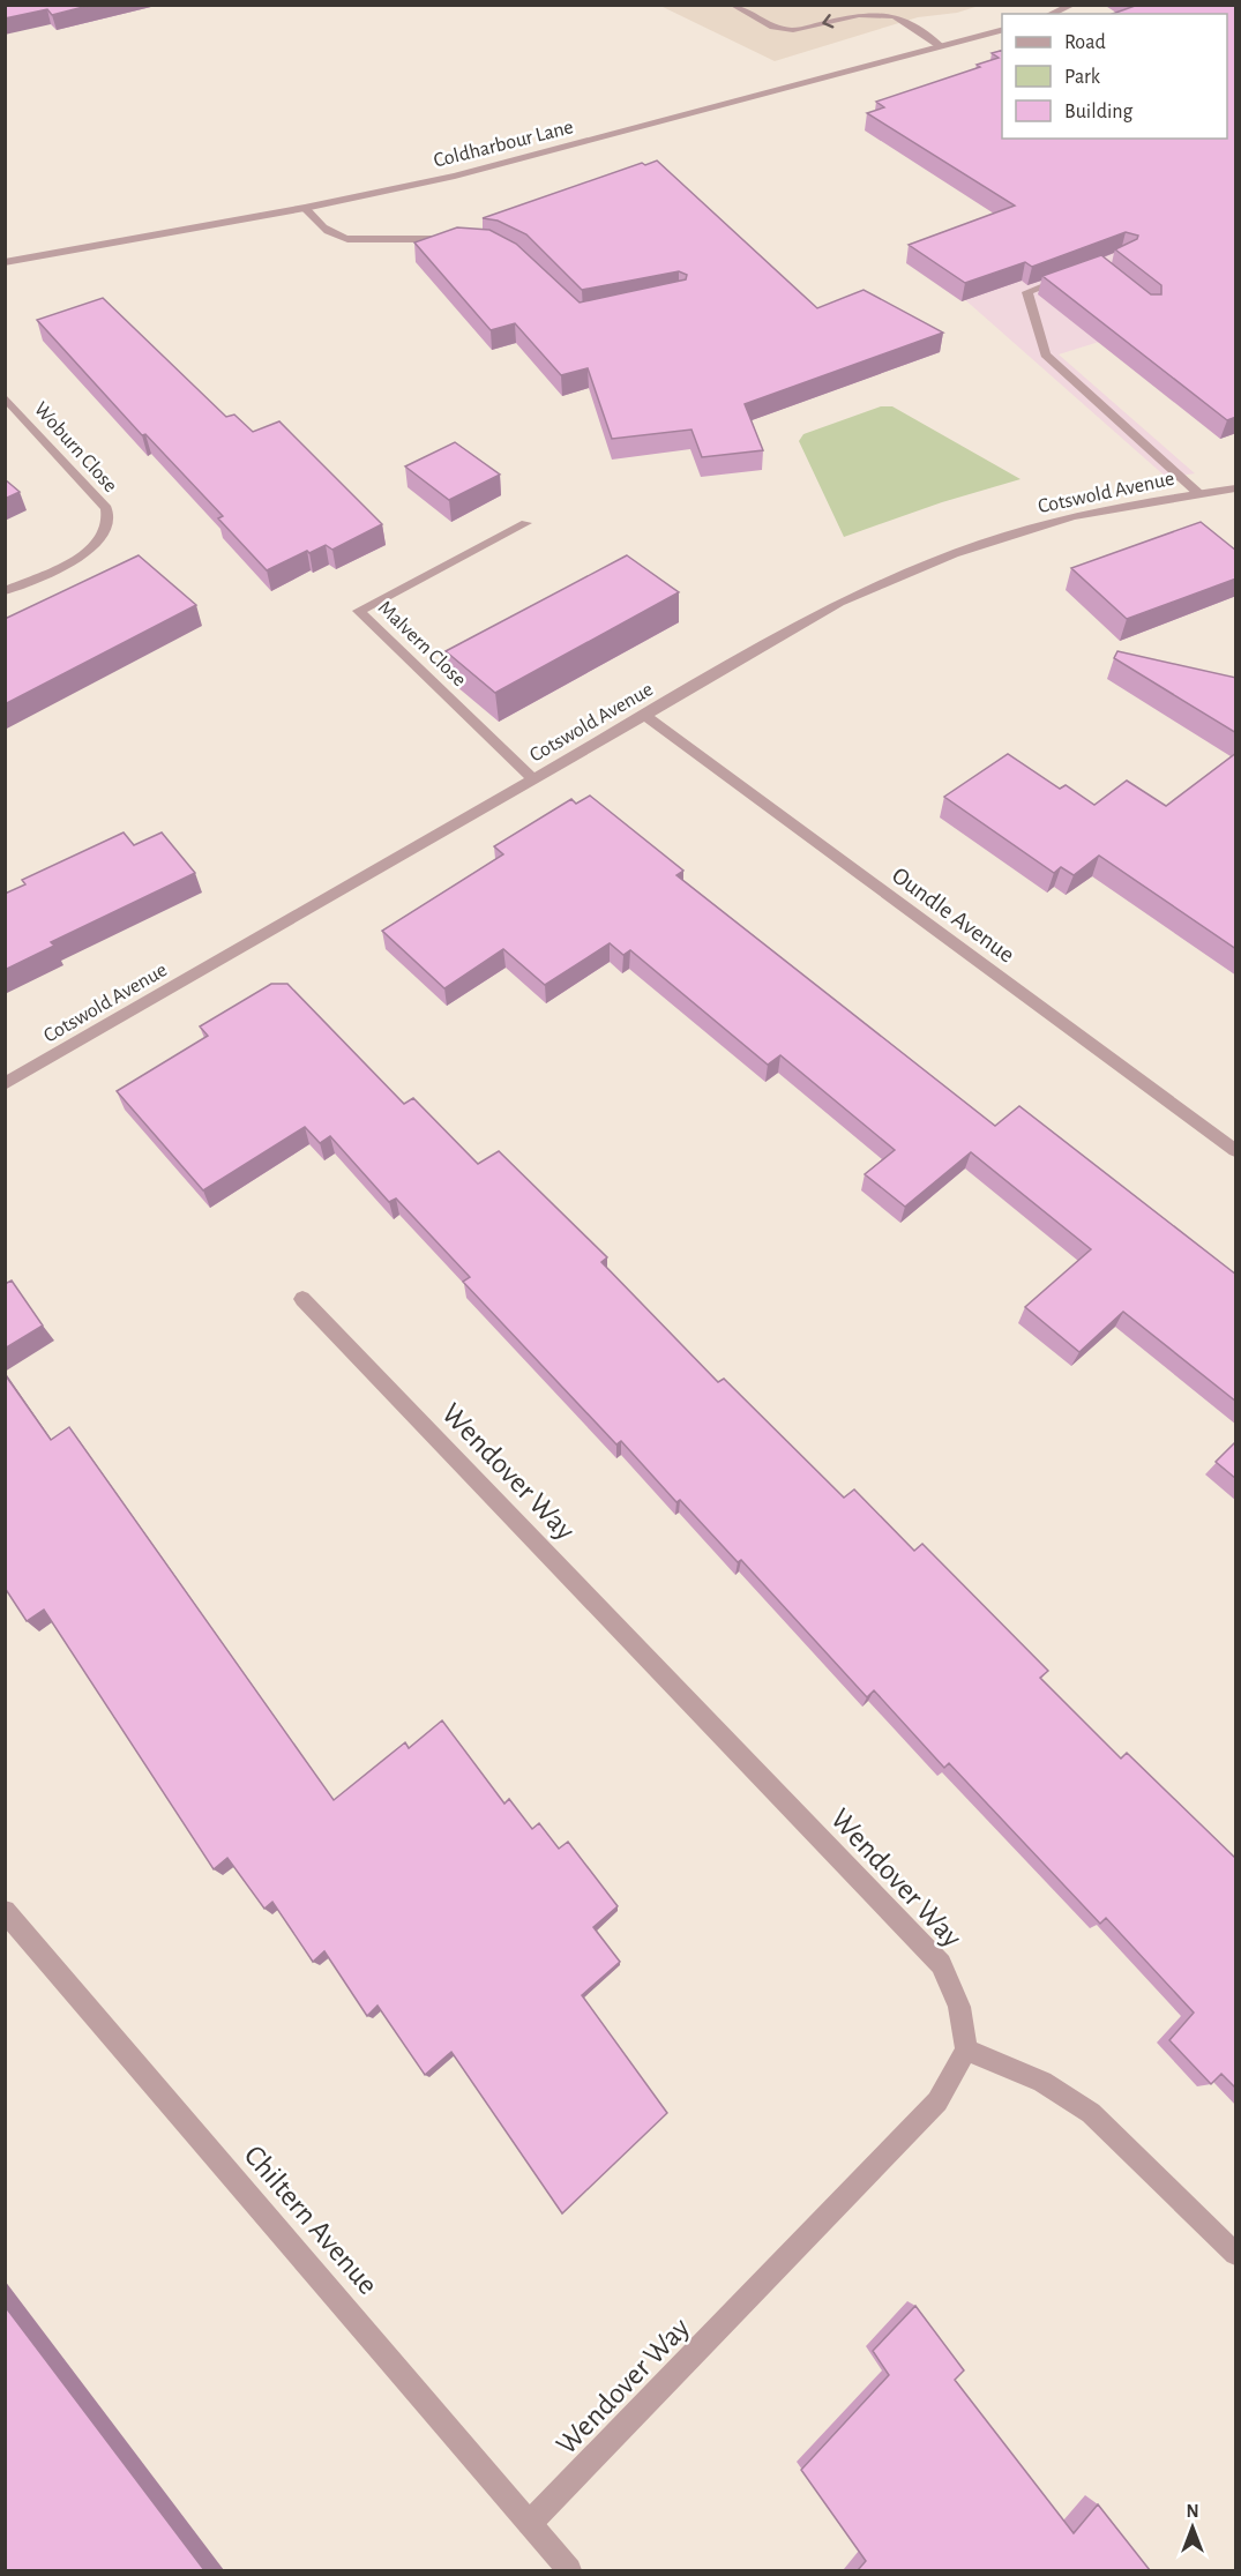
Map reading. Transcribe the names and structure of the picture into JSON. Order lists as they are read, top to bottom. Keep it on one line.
{"streets":{"street":["Coldharbour Lane","Woburn Close","Cotswold Avenue","Malvern Close","Oundle Avenue","Wendover Way","Chiltern Avenue"]},"crossings":[["Cotswold Avenue","Malvern Close"],["Cotswold Avenue","Oundle Avenue"],["Wendover Way","Chiltern Avenue"]],"legend":["Road","Park","Building"],"north":"top"}
